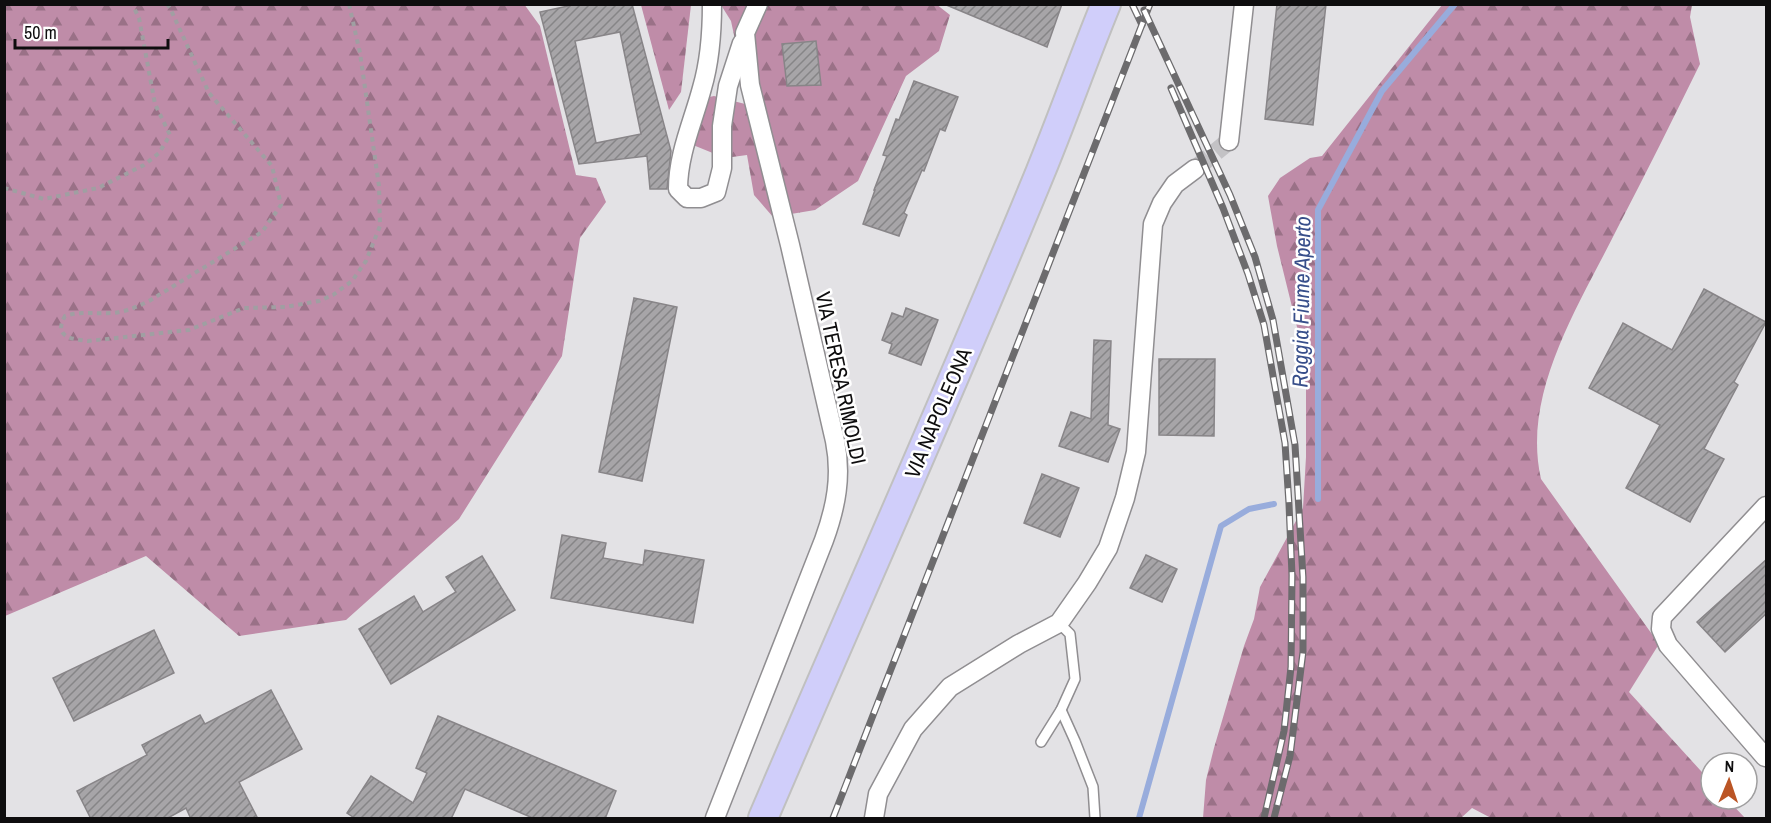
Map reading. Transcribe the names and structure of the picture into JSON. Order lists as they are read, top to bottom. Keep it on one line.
{"streets":{"main road":["VIA NAPOLEONA"],"street":["VIA TERESA RIMOLDI"]},"water":["Roggia Fiume Aperto"],"scale_bar":"50 m","north":"top"}
